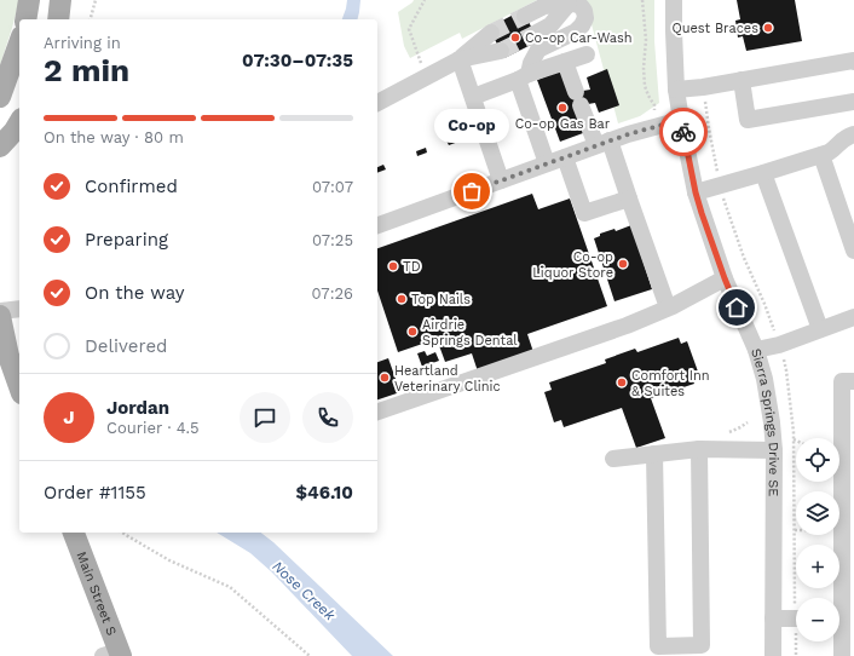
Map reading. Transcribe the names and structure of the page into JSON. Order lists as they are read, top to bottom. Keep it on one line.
{"streets":{"main road":["Main Street S"],"street":["Sierra Springs Drive SE"]},"water":["Nose Creek"],"places":["Quest Braces","Co-op Car-Wash","Co-op Gas Bar","Co-op","Co-op Liquor Store","TD","Top Nails","Airdrie Springs Dental","Heartland Veterinary Clinic","Comfort Inn & Suites"],"page":{"heading":["2 min","Arriving in","07:30–07:35"],"panel":["Jordan","Courier · 4.5","Order #1155","$46.10"],"bar":"On the way · 80 m","bubble":"Co-op","list":[["Confirmed","07:07"],["Preparing","07:25"],["On the way","07:26"],"Delivered"],"round":"J","map_buttons":["+","−"]}}
